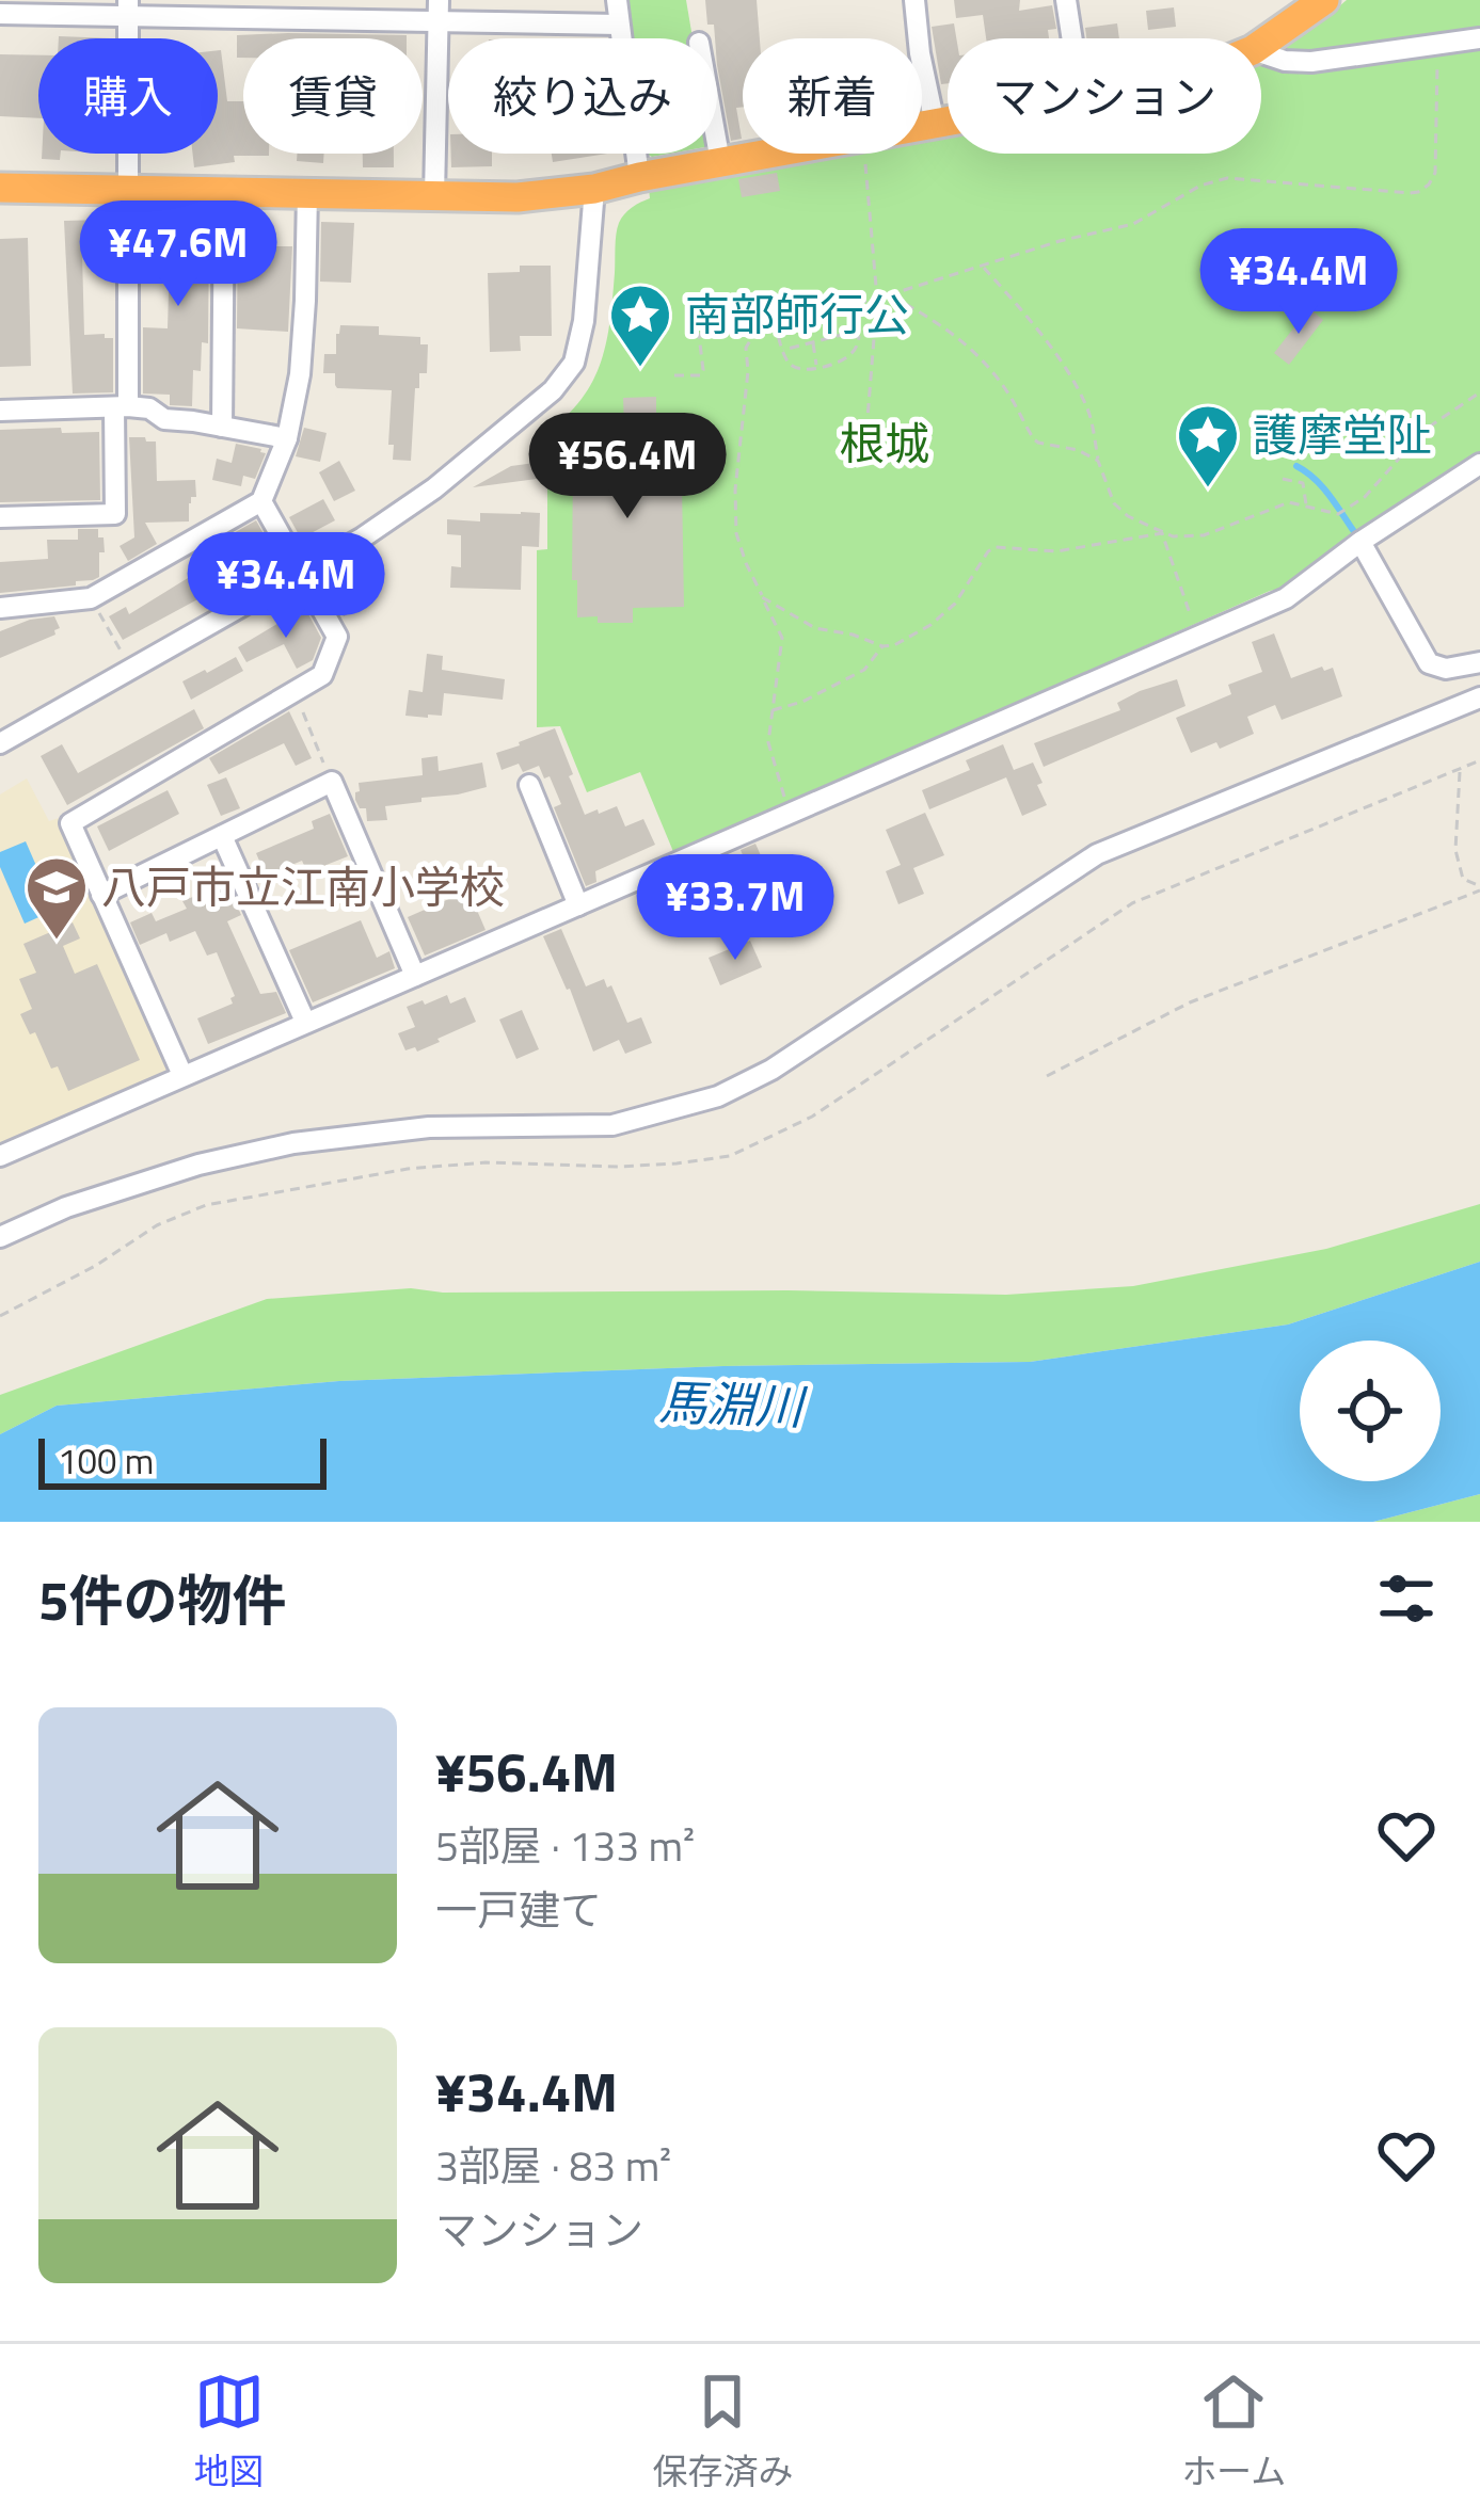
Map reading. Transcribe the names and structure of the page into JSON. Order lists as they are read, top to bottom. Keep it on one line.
{"water":["馬淵川"],"parks":["根城"],"places":{"place":["南部師行公","護摩堂阯"],"school or university":["八戸市立江南小学校"]},"scale_bar":"100 m","page":{"chip":["購入","賃貸","絞り込み","新着","マンション"],"price":["¥47.6M","¥34.4M","¥56.4M","¥34.4M","¥33.7M"],"scale":"100 m","heading":"5件の物件","list":[{"name":"¥56.4M","note":"5部屋 · 133 m² · 一戸建て"},{"name":"¥34.4M","note":"3部屋 · 83 m² · マンション"}],"tabs":["地図","保存済み","ホーム"]}}
